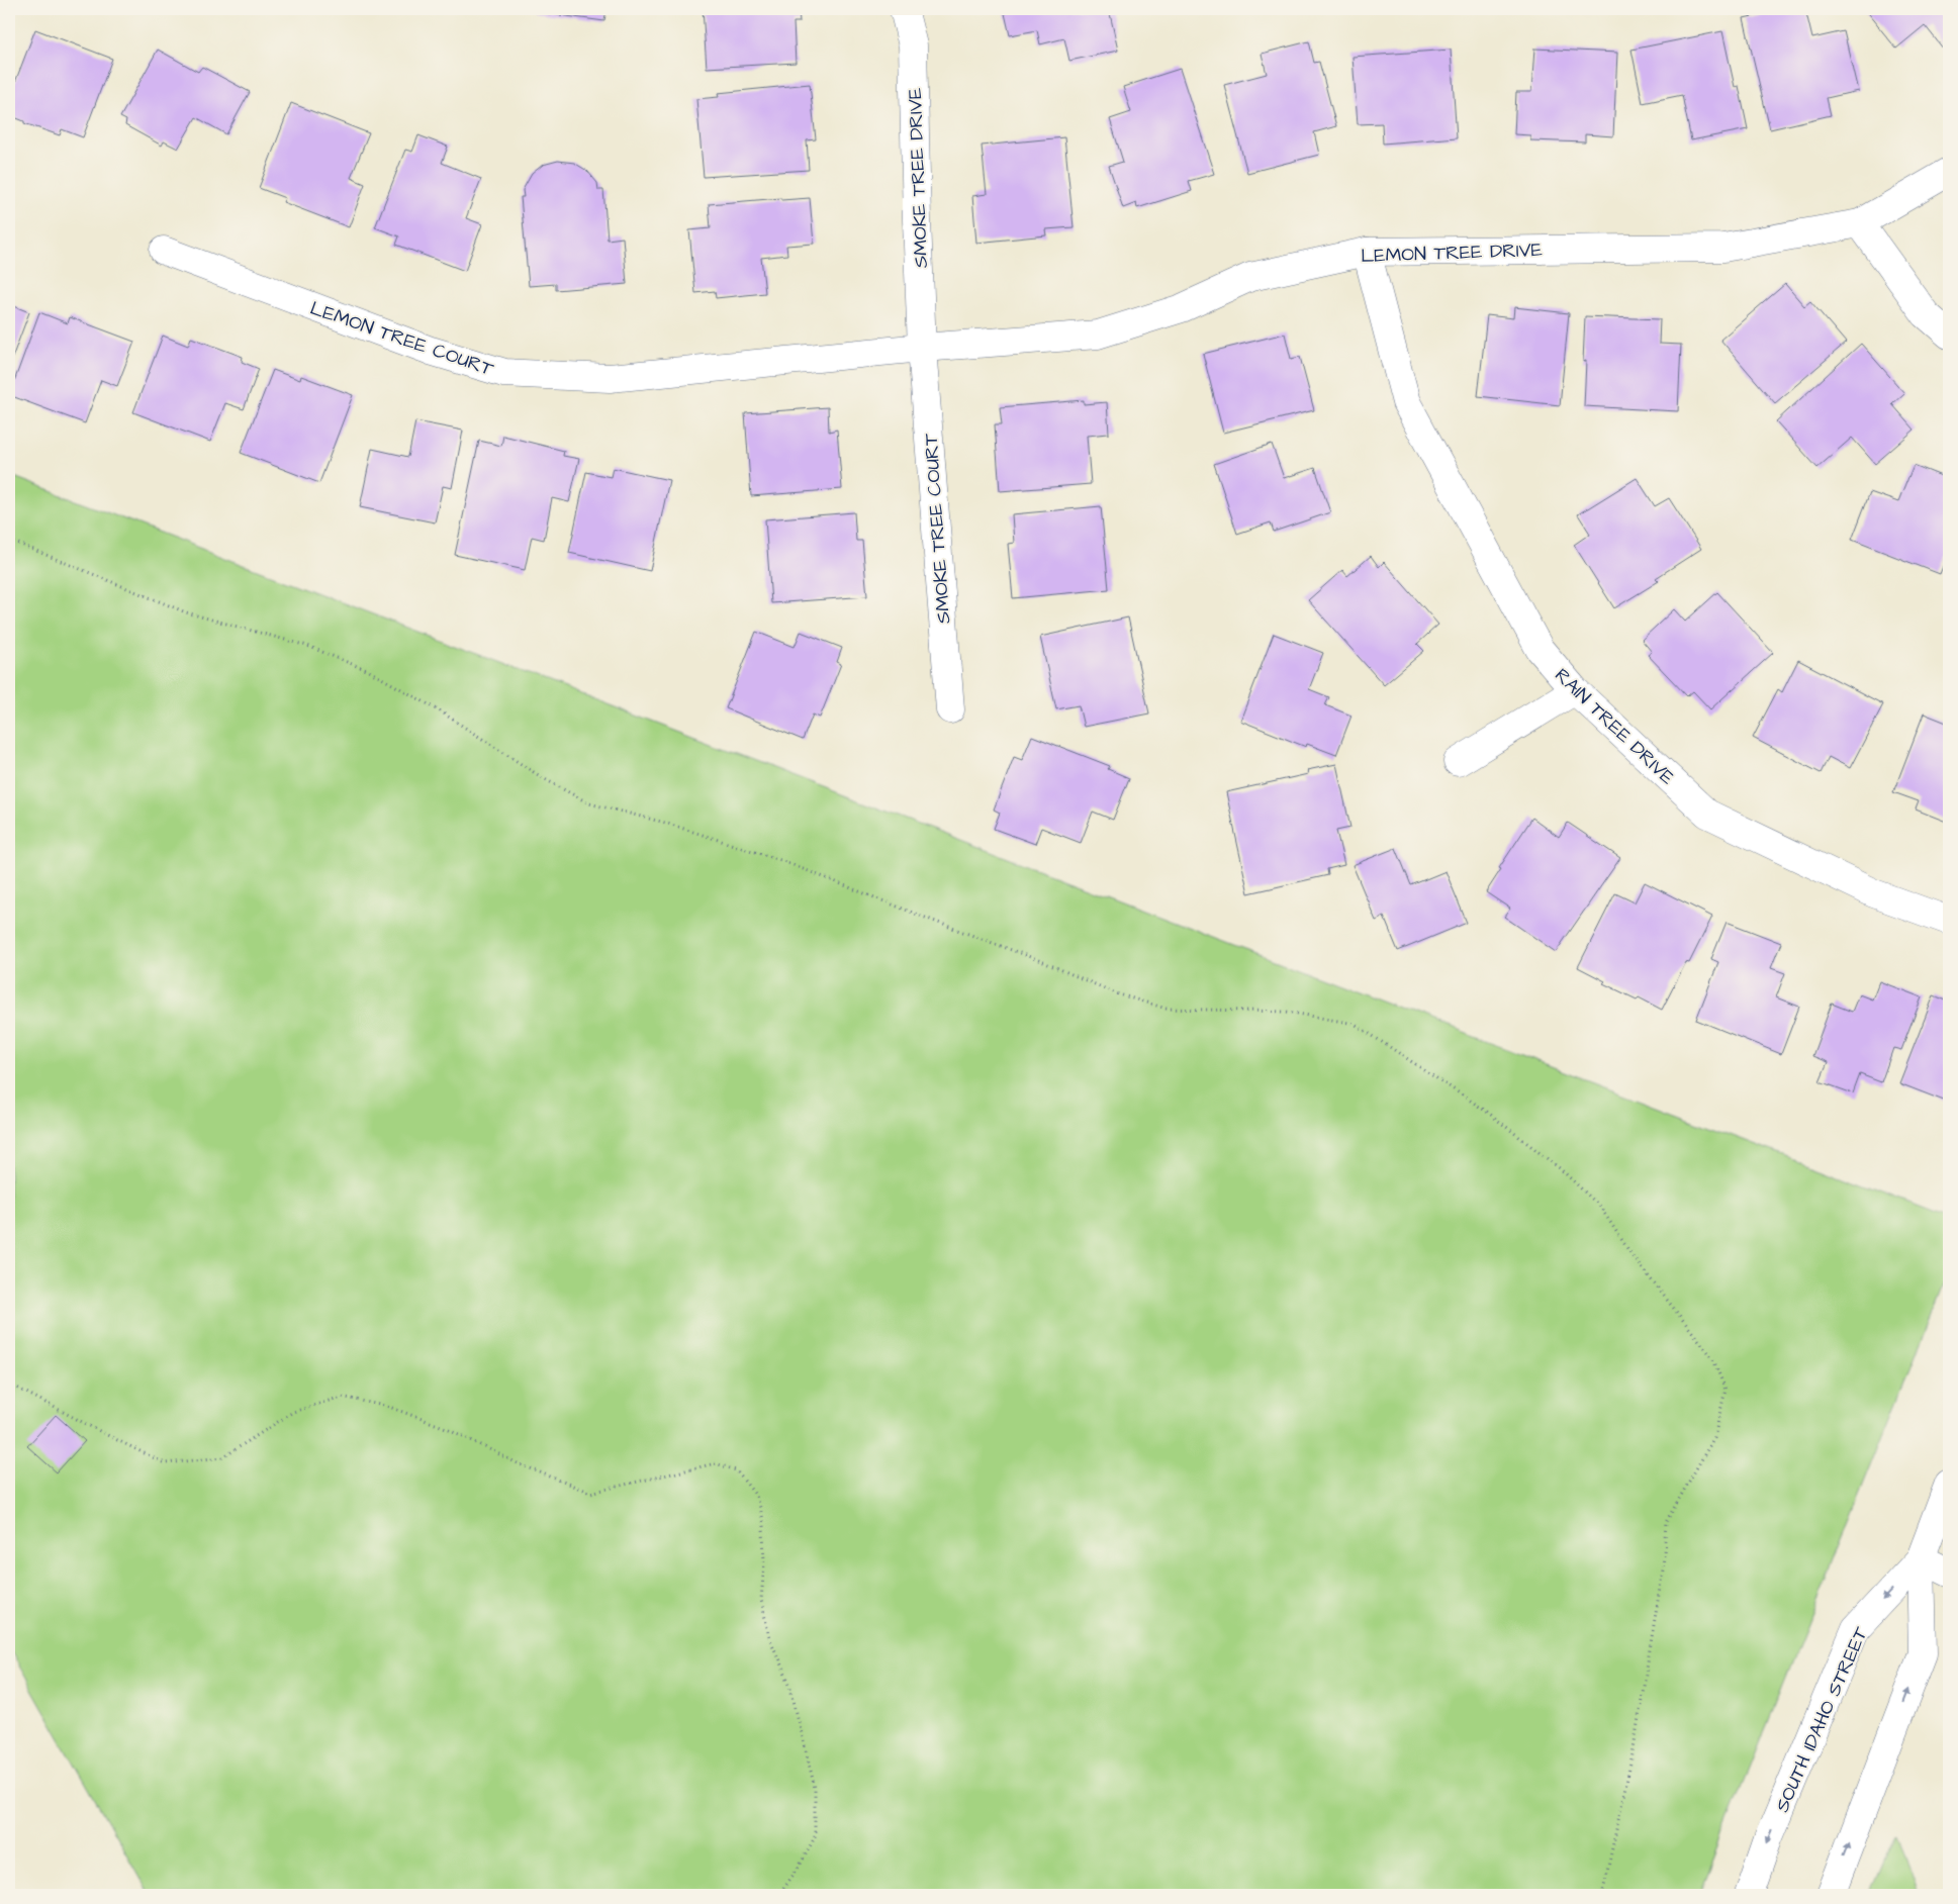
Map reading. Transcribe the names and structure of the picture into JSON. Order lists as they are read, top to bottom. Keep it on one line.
{"streets":{"street":["SMOKE TREE DRIVE","LEMON TREE DRIVE","LEMON TREE COURT","SMOKE TREE COURT","RAIN TREE DRIVE","SOUTH IDAHO STREET"]},"crossings":[["SMOKE TREE DRIVE","LEMON TREE DRIVE"],["SMOKE TREE DRIVE","LEMON TREE COURT"],["SMOKE TREE DRIVE","SMOKE TREE COURT"],["LEMON TREE DRIVE","LEMON TREE COURT"],["LEMON TREE DRIVE","SMOKE TREE COURT"],["LEMON TREE DRIVE","RAIN TREE DRIVE"],["LEMON TREE COURT","SMOKE TREE COURT"]]}
